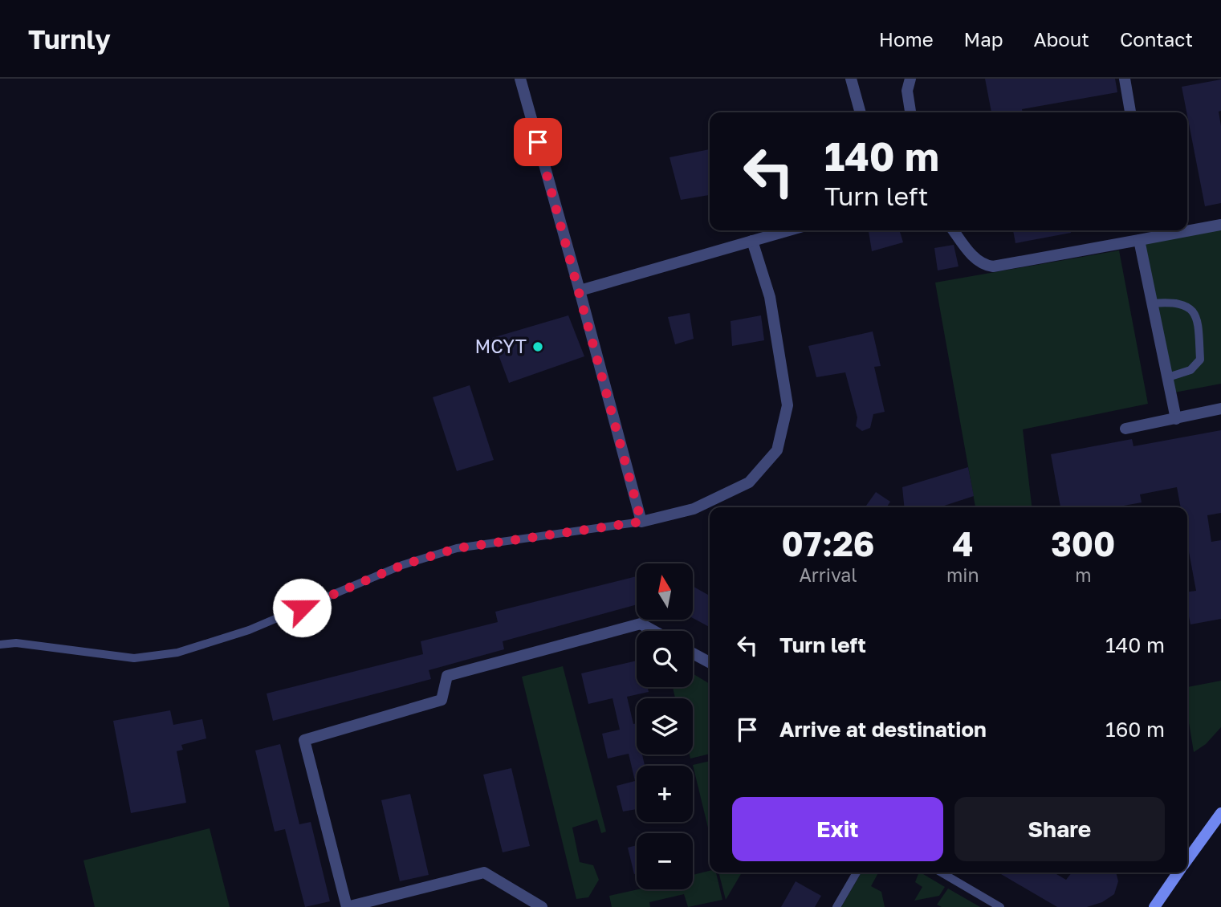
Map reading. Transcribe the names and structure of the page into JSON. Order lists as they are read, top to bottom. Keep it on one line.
{"places":["МСҮТ"],"north":"top","page":{"header":"Turnly","nav":["Home","Map","About","Contact"],"turn":["140 m","Turn left"],"eta":["07:26","Arrival","4","min","300","m"],"map_buttons":["+","−"],"list":[{"name":"Turn left","value":"140 m"},{"name":"Arrive at destination","value":"160 m"}],"buttons":["Exit","Share"]}}
